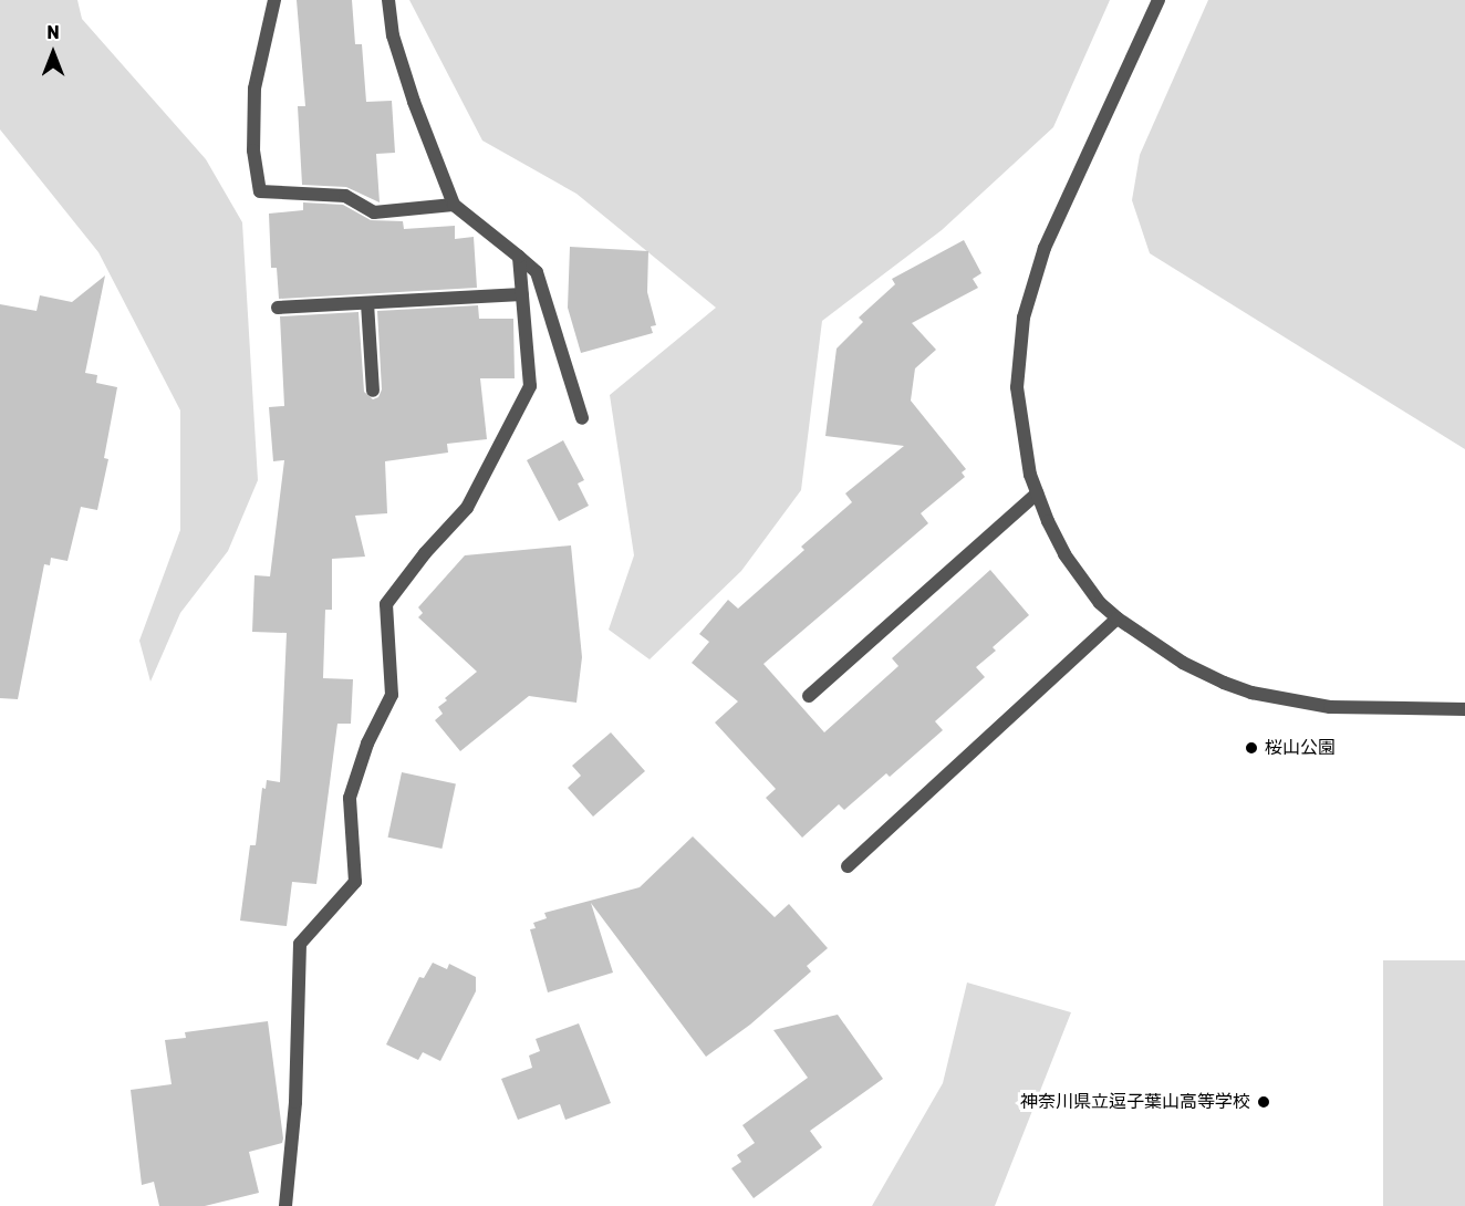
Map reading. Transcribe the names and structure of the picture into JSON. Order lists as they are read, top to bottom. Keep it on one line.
{"places":["桜山公園","神奈川県立逗子葉山高等学校"],"north":"top"}
